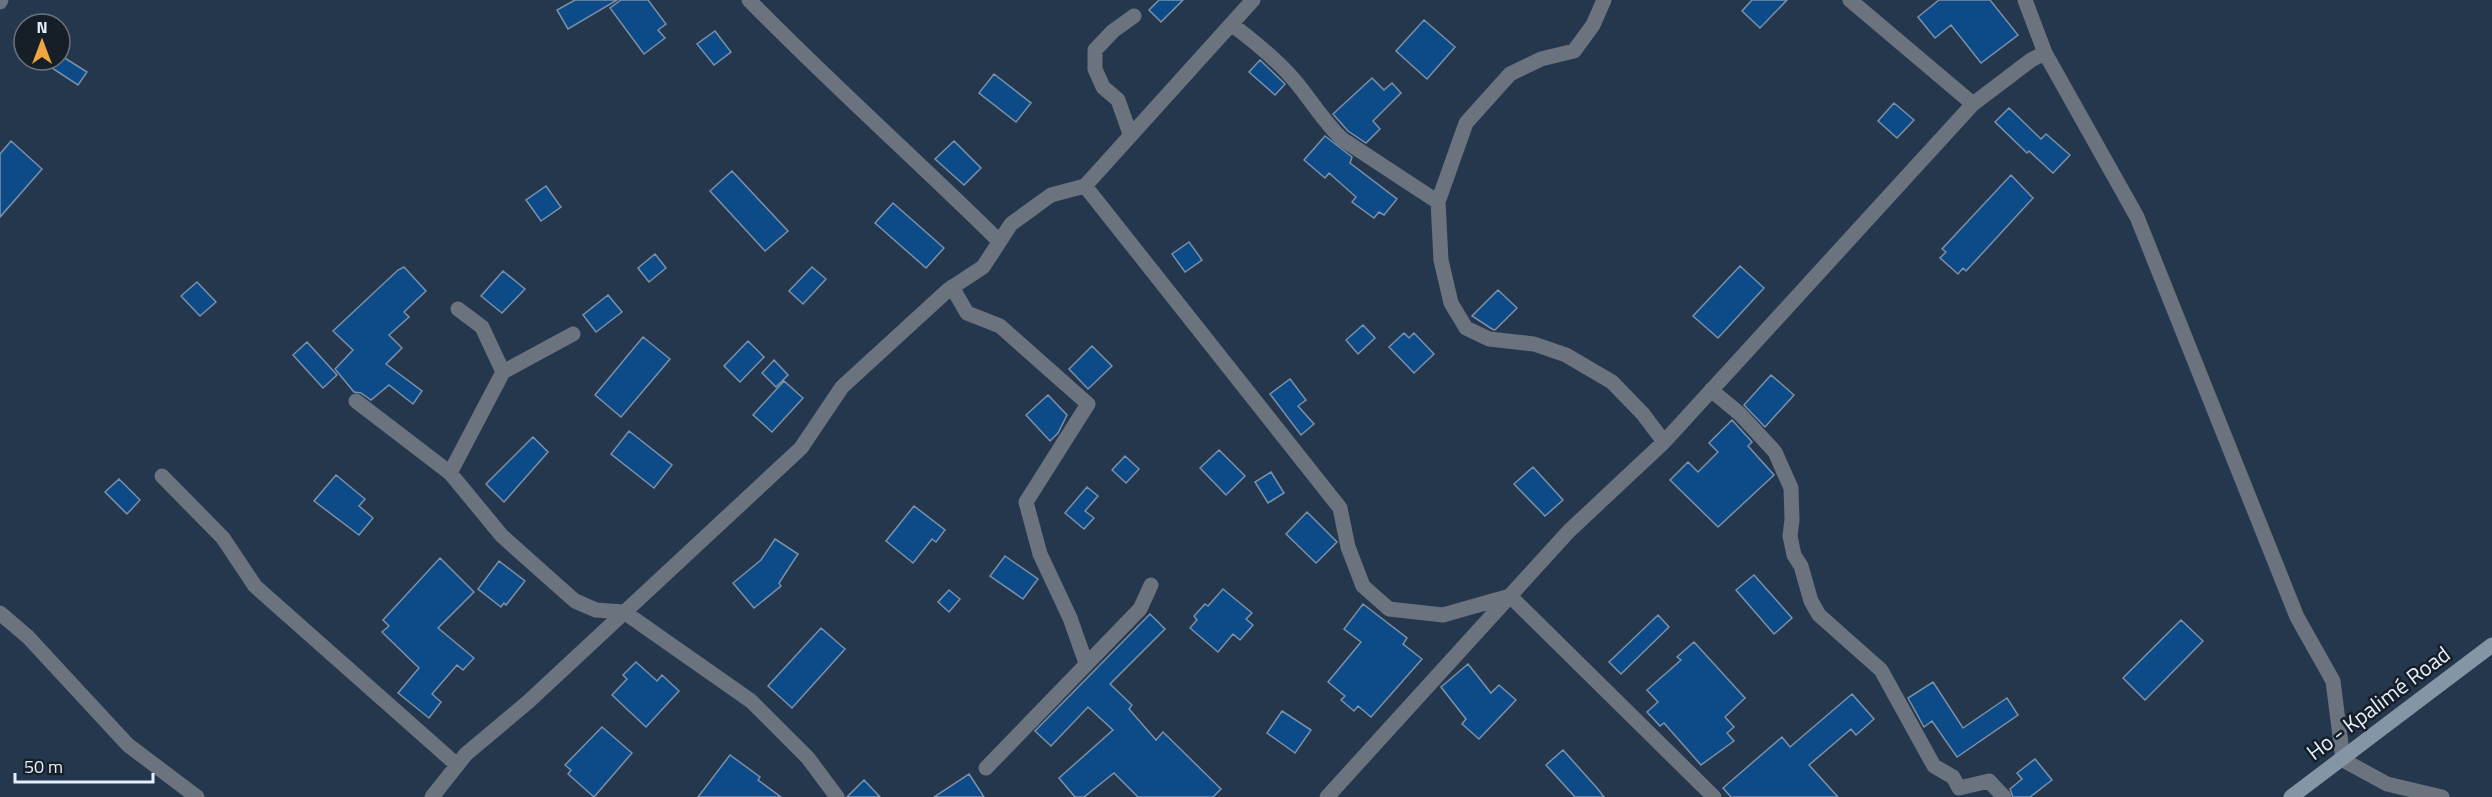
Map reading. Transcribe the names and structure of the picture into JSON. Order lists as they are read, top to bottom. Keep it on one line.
{"streets":{"main road":["Ho - Kpalimé Road"]},"scale_bar":"50 m","north":"top"}
